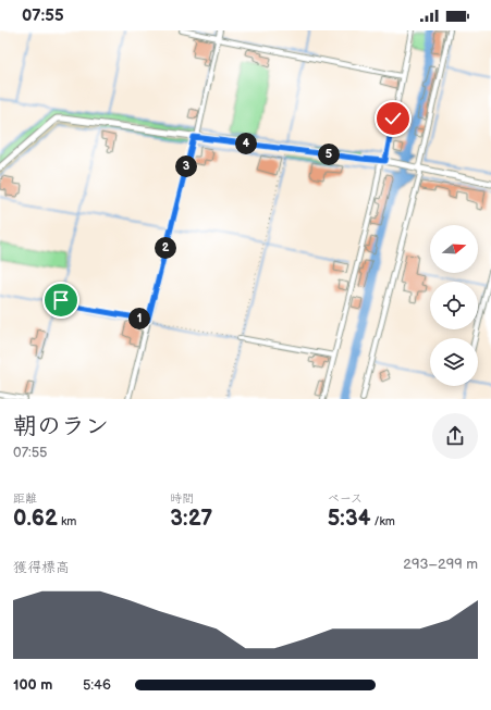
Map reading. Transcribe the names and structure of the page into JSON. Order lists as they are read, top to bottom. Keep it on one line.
{"north":"right","page":{"status":"07:55","pins":["4","5","3","2","1"],"heading":["朝のラン","07:55"],"stats":[["距離","0.62 km"],["時間","3:27"],["ペース","5:34 /km"]],"chart":["獲得標高","293–299 m"],"list":[{"name":"100 m","note":"5:46"}]}}
